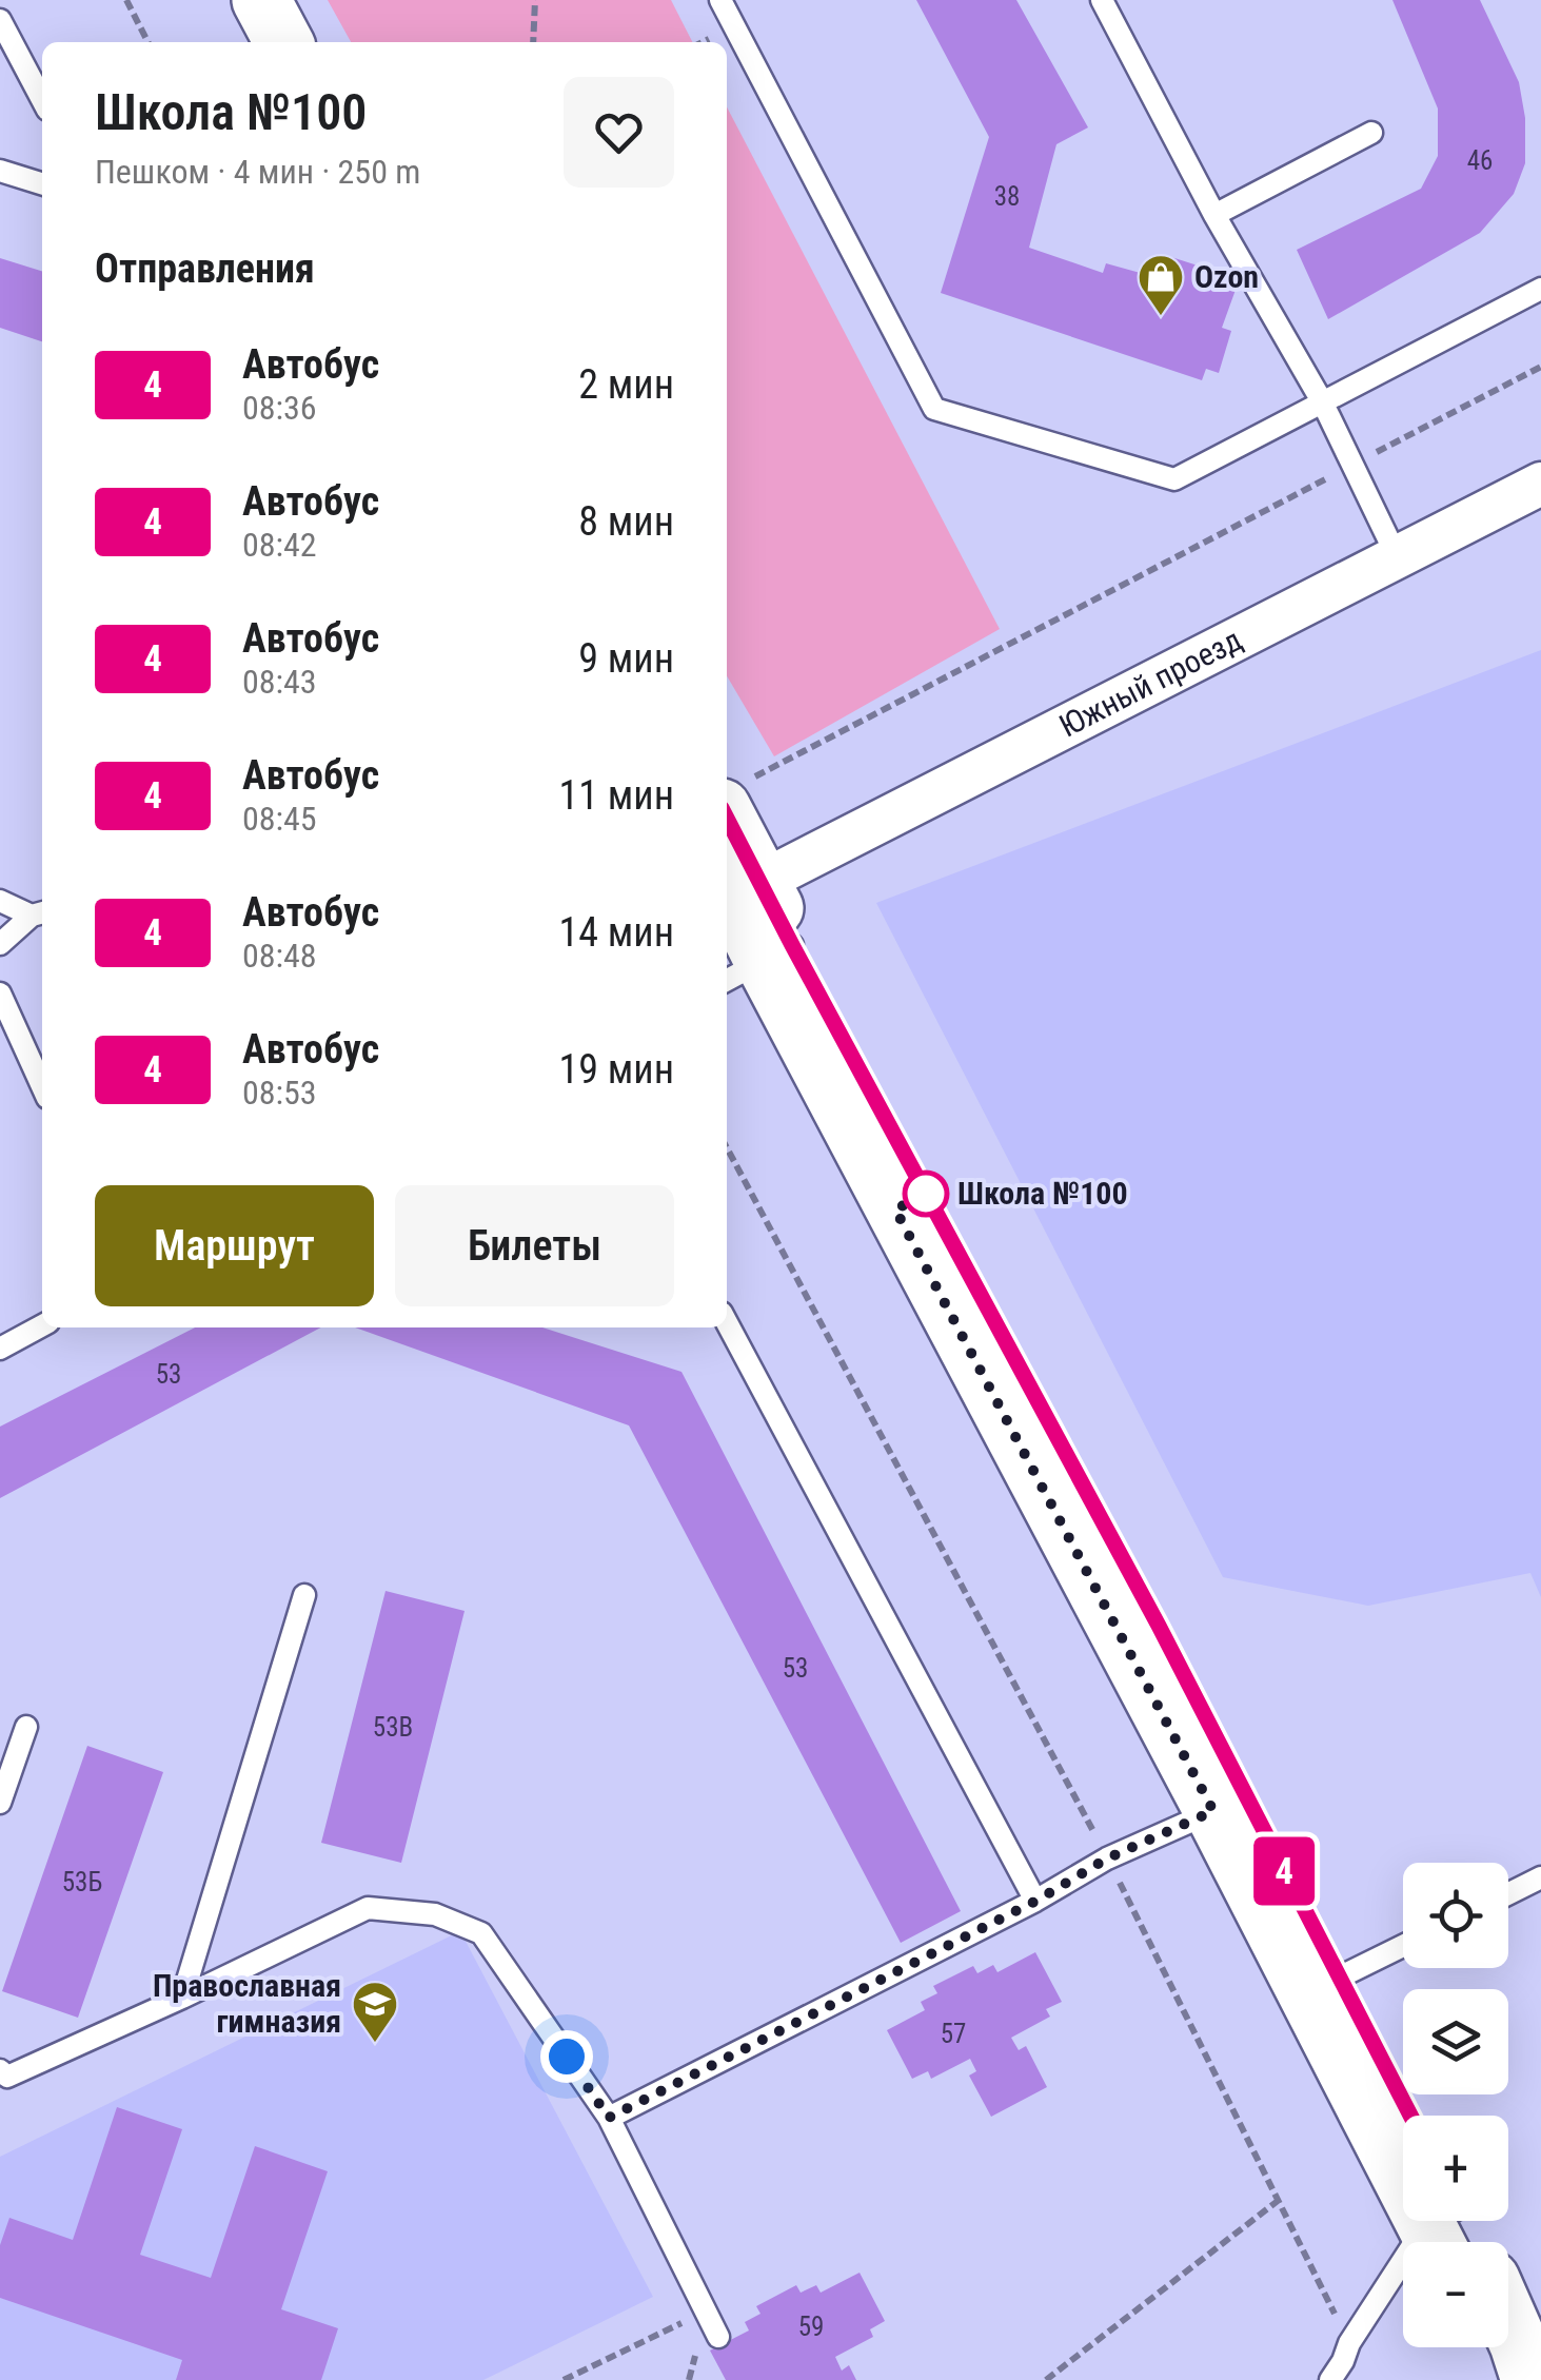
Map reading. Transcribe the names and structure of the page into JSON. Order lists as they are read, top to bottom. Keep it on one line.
{"streets":{"street":["Южный проезд"]},"places":{"shop":["Ozon"],"other":["Школа №100"],"school or university":["Православная гимназия"]},"lines":["bus line 4"],"house_numbers":["46","38","53","53","53В","53Б","57","59"],"page":{"on_map":"4","heading":[["Школа №100","Пешком · 4 мин · 250 m"],"Отправления"],"list":[{"mark":"4","name":"Автобус","note":"08:36","value":"2 мин"},{"mark":"4","name":"Автобус","note":"08:42","value":"8 мин"},{"mark":"4","name":"Автобус","note":"08:43","value":"9 мин"},{"mark":"4","name":"Автобус","note":"08:45","value":"11 мин"},{"mark":"4","name":"Автобус","note":"08:48","value":"14 мин"},{"mark":"4","name":"Автобус","note":"08:53","value":"19 мин"}],"buttons":["Маршрут","Билеты"],"map_buttons":["+","−"]}}
